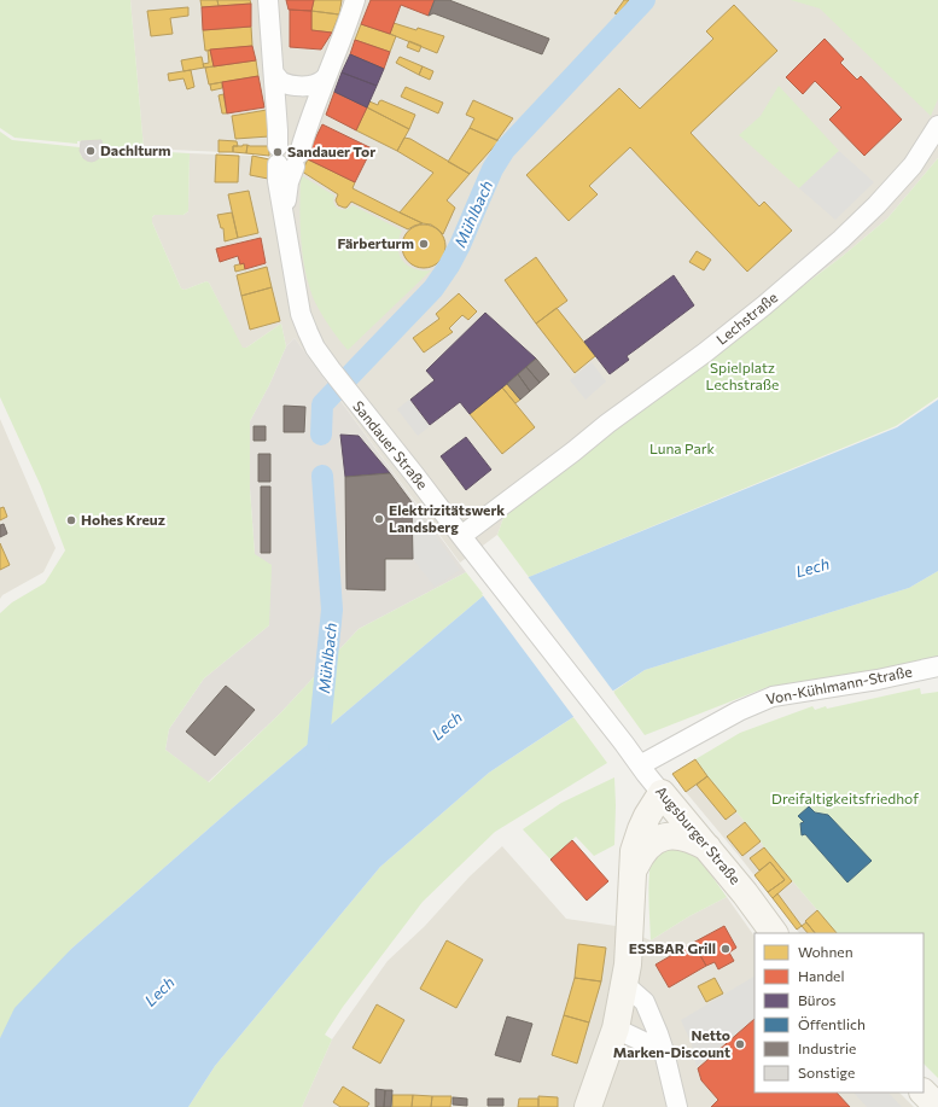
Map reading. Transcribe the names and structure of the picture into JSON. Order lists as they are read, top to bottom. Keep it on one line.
{"streets":{"street":["Lechstraße","Sandauer Straße","Von-Kühlmann-Straße","Augsburger Straße"]},"crossings":[["Lechstraße","Sandauer Straße"],["Sandauer Straße","Augsburger Straße"],["Von-Kühlmann-Straße","Augsburger Straße"]],"water":["Mühlbach","Lech"],"parks":["Spielplatz Lechstraße","Luna Park","Dreifaltigkeitsfriedhof"],"places":["Dachlturm","Sandauer Tor","Färberturm","Elektrizitätswerk Landsberg","Hohes Kreuz","ESSBAR Grill","Netto Marken-Discount"],"legend":["Wohnen","Handel","Büros","Öffentlich","Industrie","Sonstige"]}
